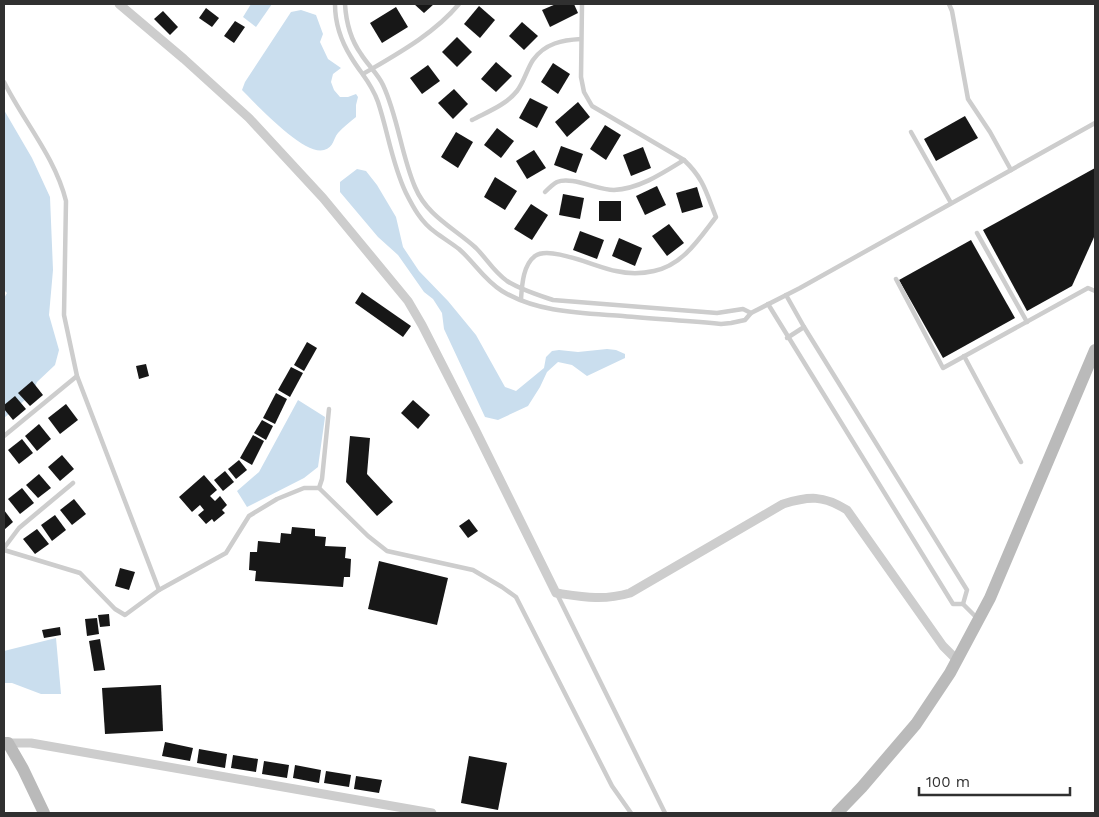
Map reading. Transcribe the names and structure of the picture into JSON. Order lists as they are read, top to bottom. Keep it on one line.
{"scale_bar":"100 m"}
